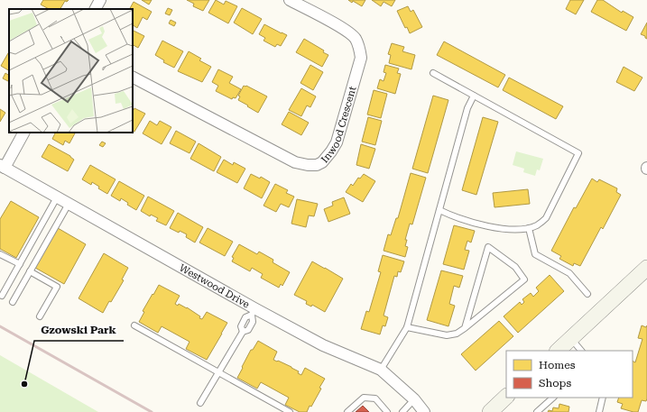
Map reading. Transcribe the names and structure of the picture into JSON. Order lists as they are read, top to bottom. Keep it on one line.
{"streets":{"street":["Inwood Crescent","Westwood Drive"]},"places":["Gzowski Park"],"legend":["Homes","Shops"]}
